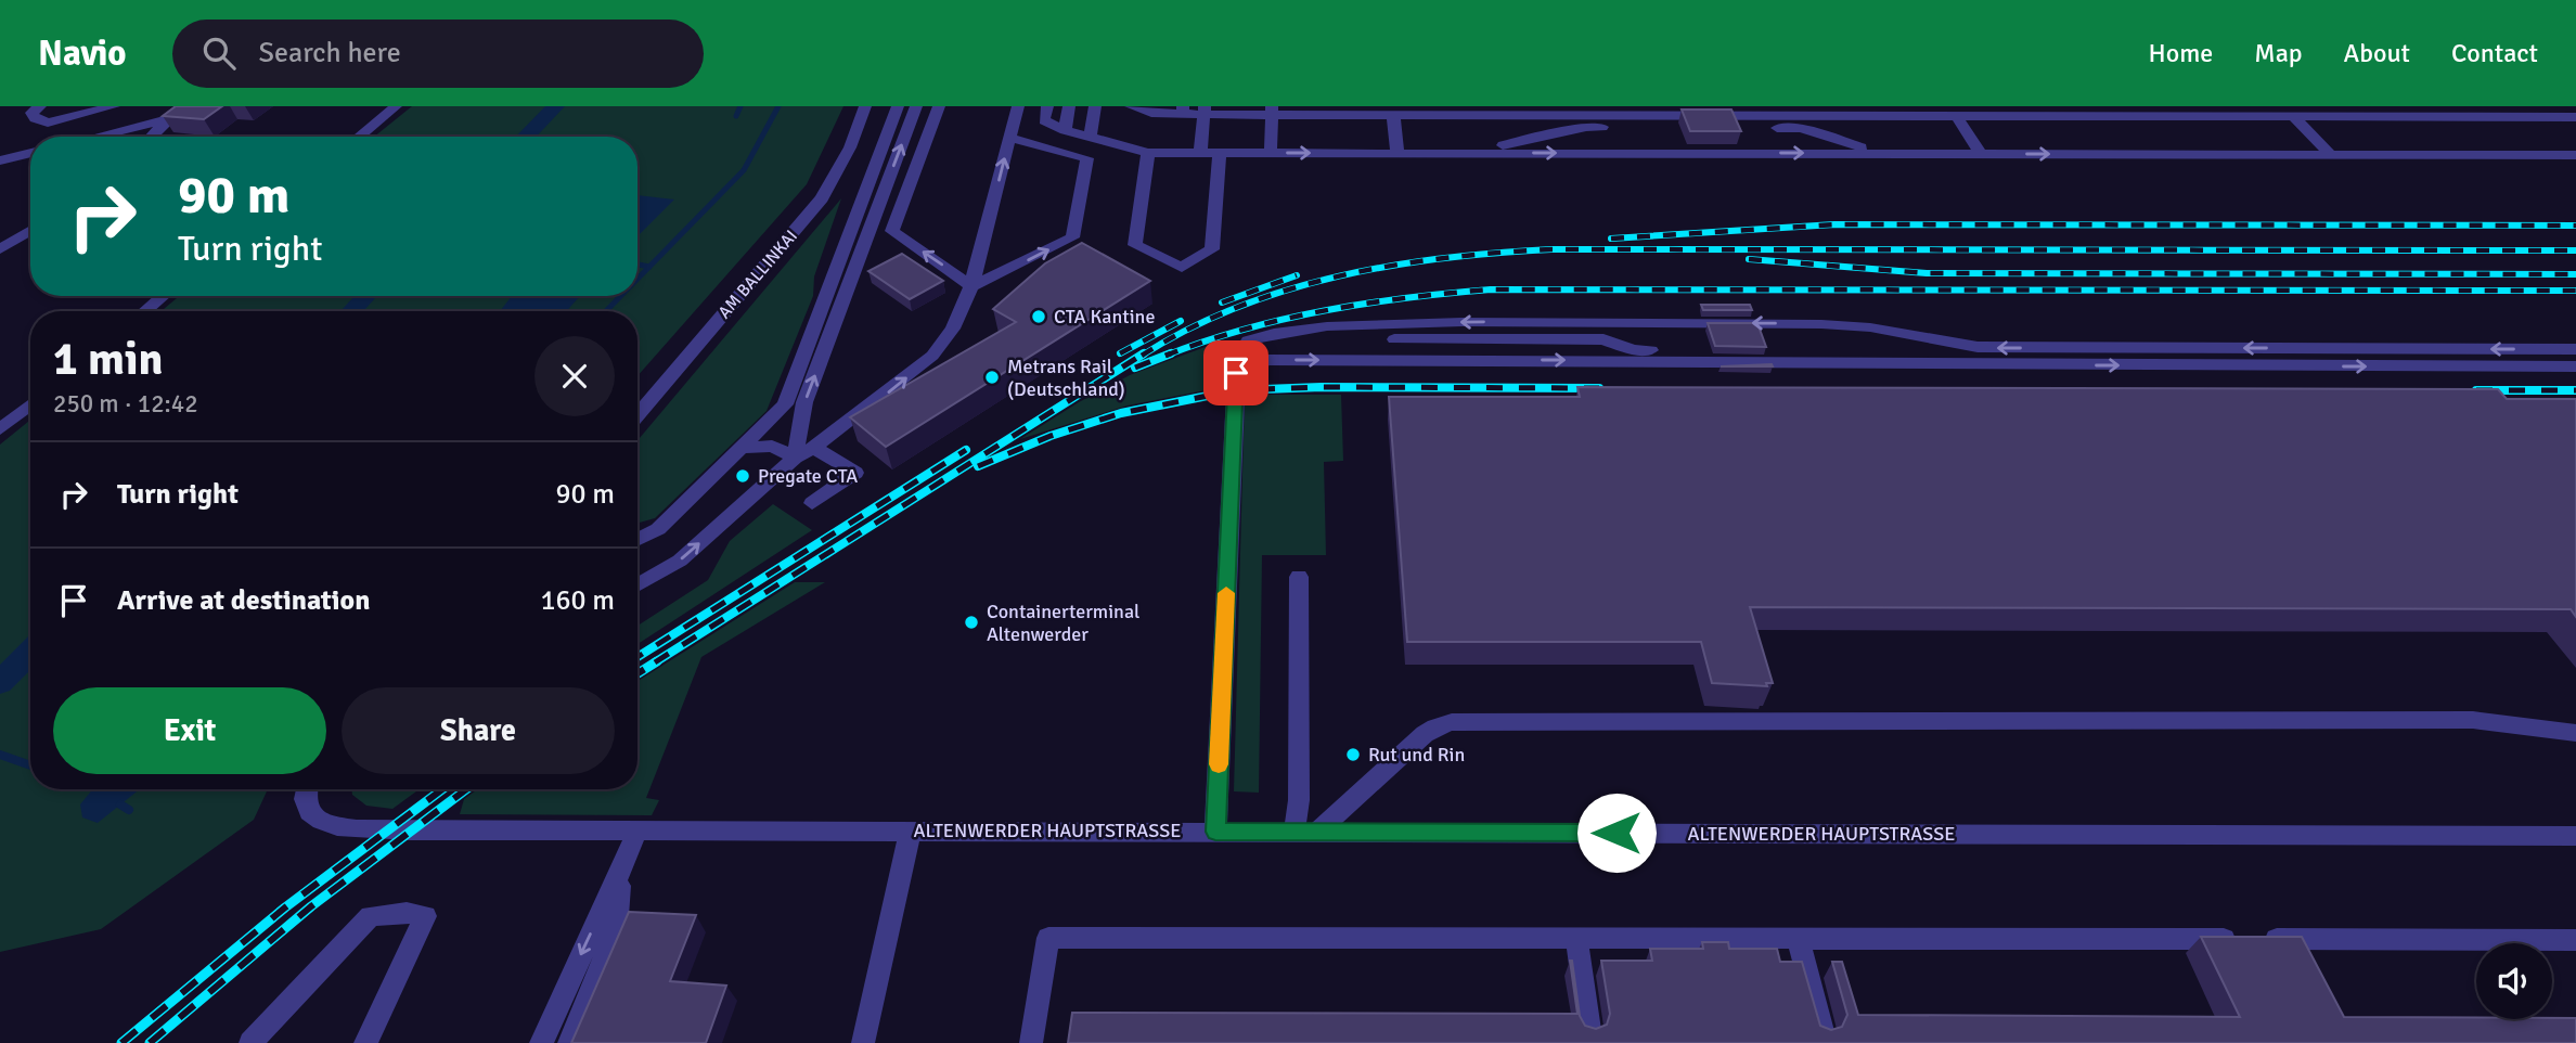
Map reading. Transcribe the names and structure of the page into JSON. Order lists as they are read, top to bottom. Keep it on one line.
{"streets":{"street":["AM BALLINKAI","ALTENWERDER HAUPTSTRASSE"]},"places":["CTA Kantine","Metrans Rail (Deutschland)","Pregate CTA","Containerterminal Altenwerder","Rut und Rin"],"page":{"header":"Navio","search":"Search here","nav":["Home","Map","About","Contact"],"turn":["90 m","Turn right"],"heading":["1 min","250 m · 12:42"],"list":[{"name":"Turn right","value":"90 m"},{"name":"Arrive at destination","value":"160 m"}],"buttons":["Exit","Share"]}}
